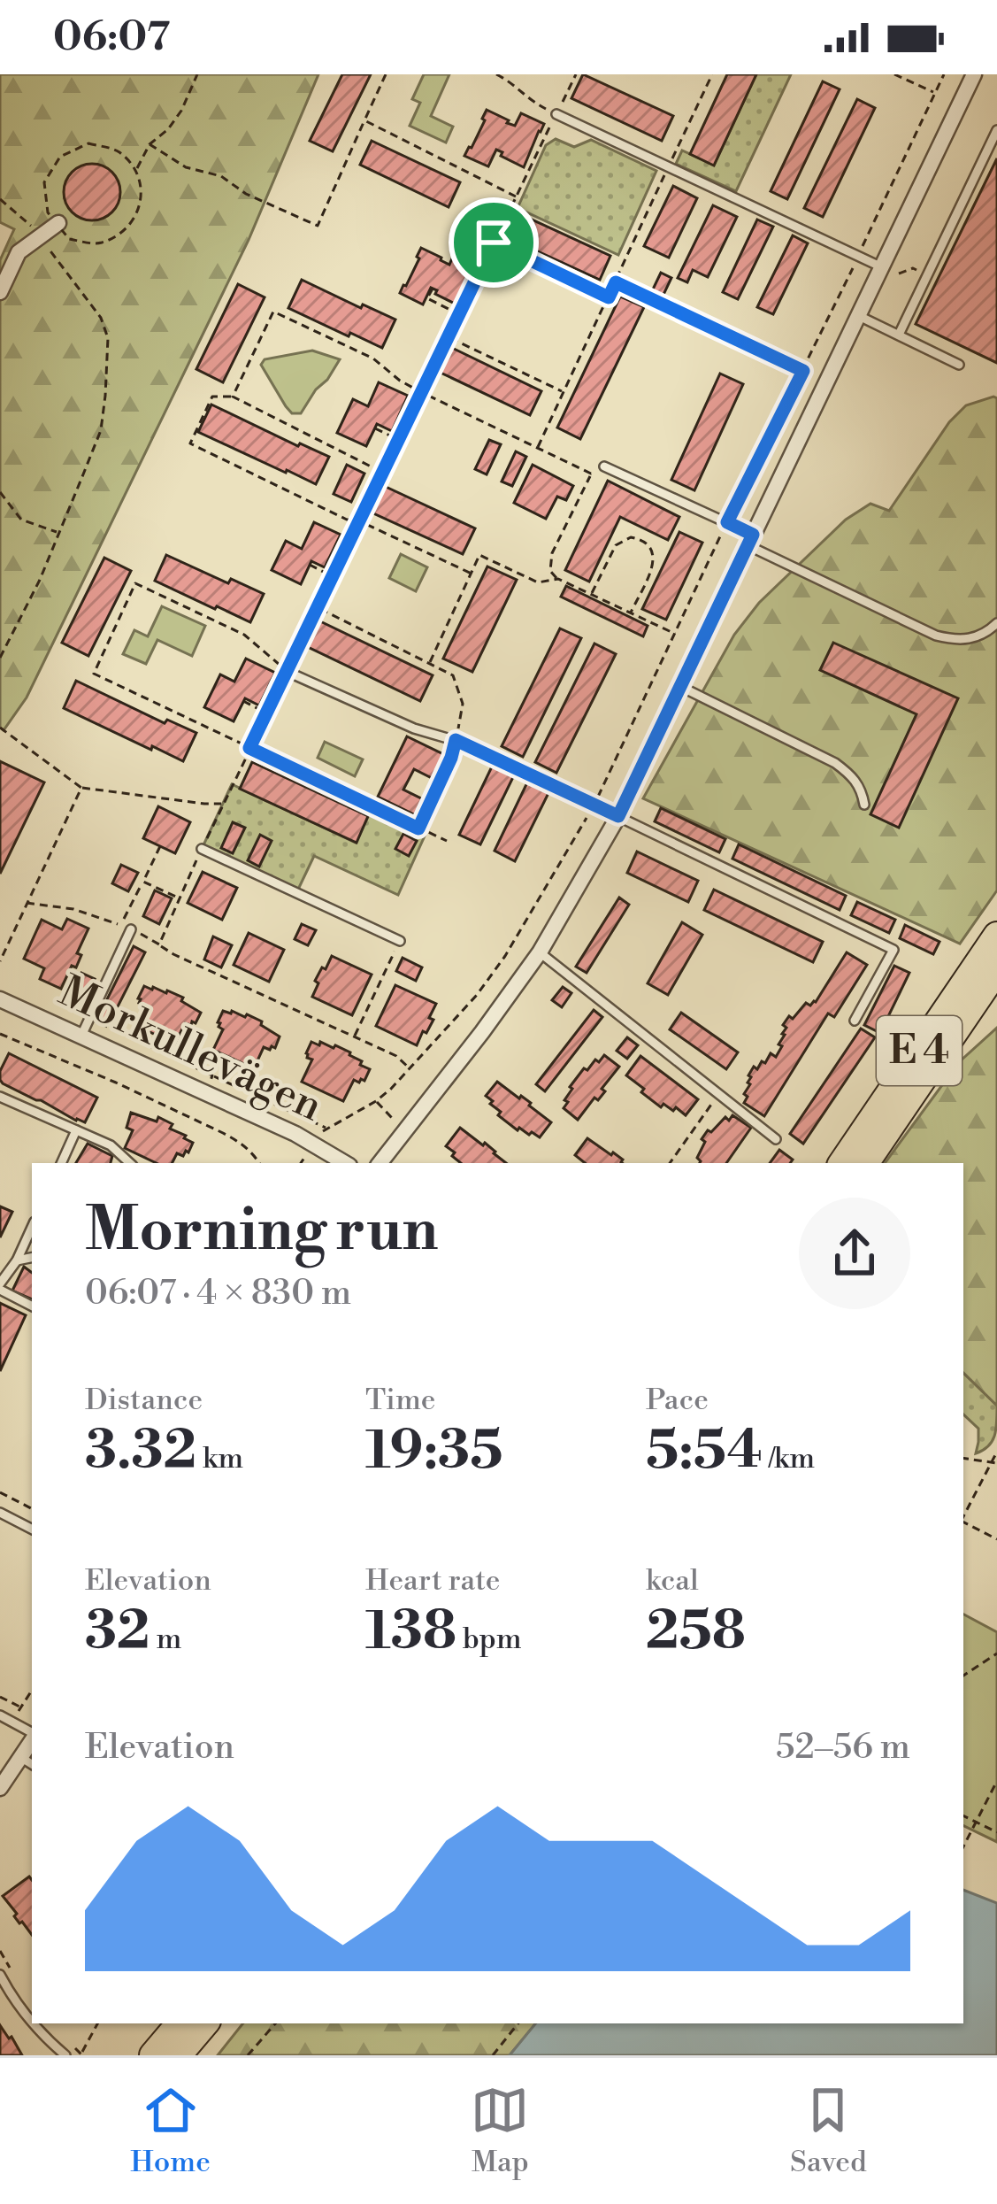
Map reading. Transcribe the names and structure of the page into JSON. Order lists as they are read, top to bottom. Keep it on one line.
{"streets":{"highway":["E 4"],"street":["Morkullevägen"]},"page":{"status":"06:07","heading":["Morning run","06:07 · 4 × 830 m"],"stats":[["Distance","3.32 km"],["Time","19:35"],["Pace","5:54 /km"],["Elevation","32 m"],["Heart rate","138 bpm"],["kcal","258"]],"chart":["Elevation","52–56 m"],"tabs":["Home","Map","Saved"]}}
